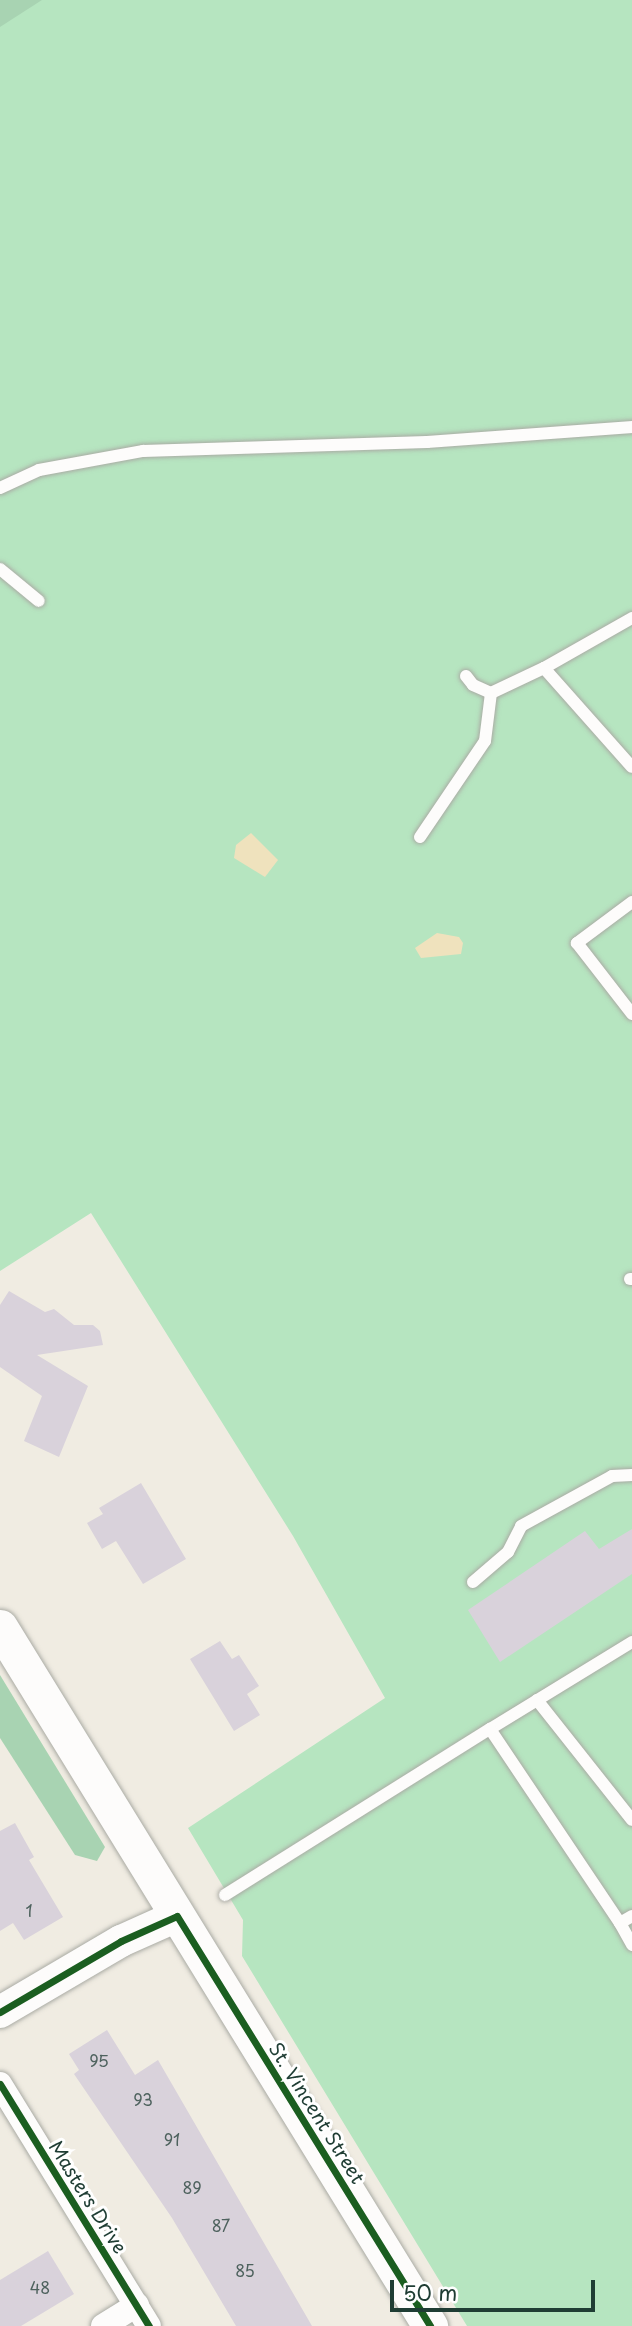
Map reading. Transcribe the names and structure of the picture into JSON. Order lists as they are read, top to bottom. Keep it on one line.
{"streets":{"main road":["St. Vincent Street"],"street":["Masters Drive"]},"house_numbers":["1","95","93","91","89","87","85","48"],"scale_bar":"50 m"}
